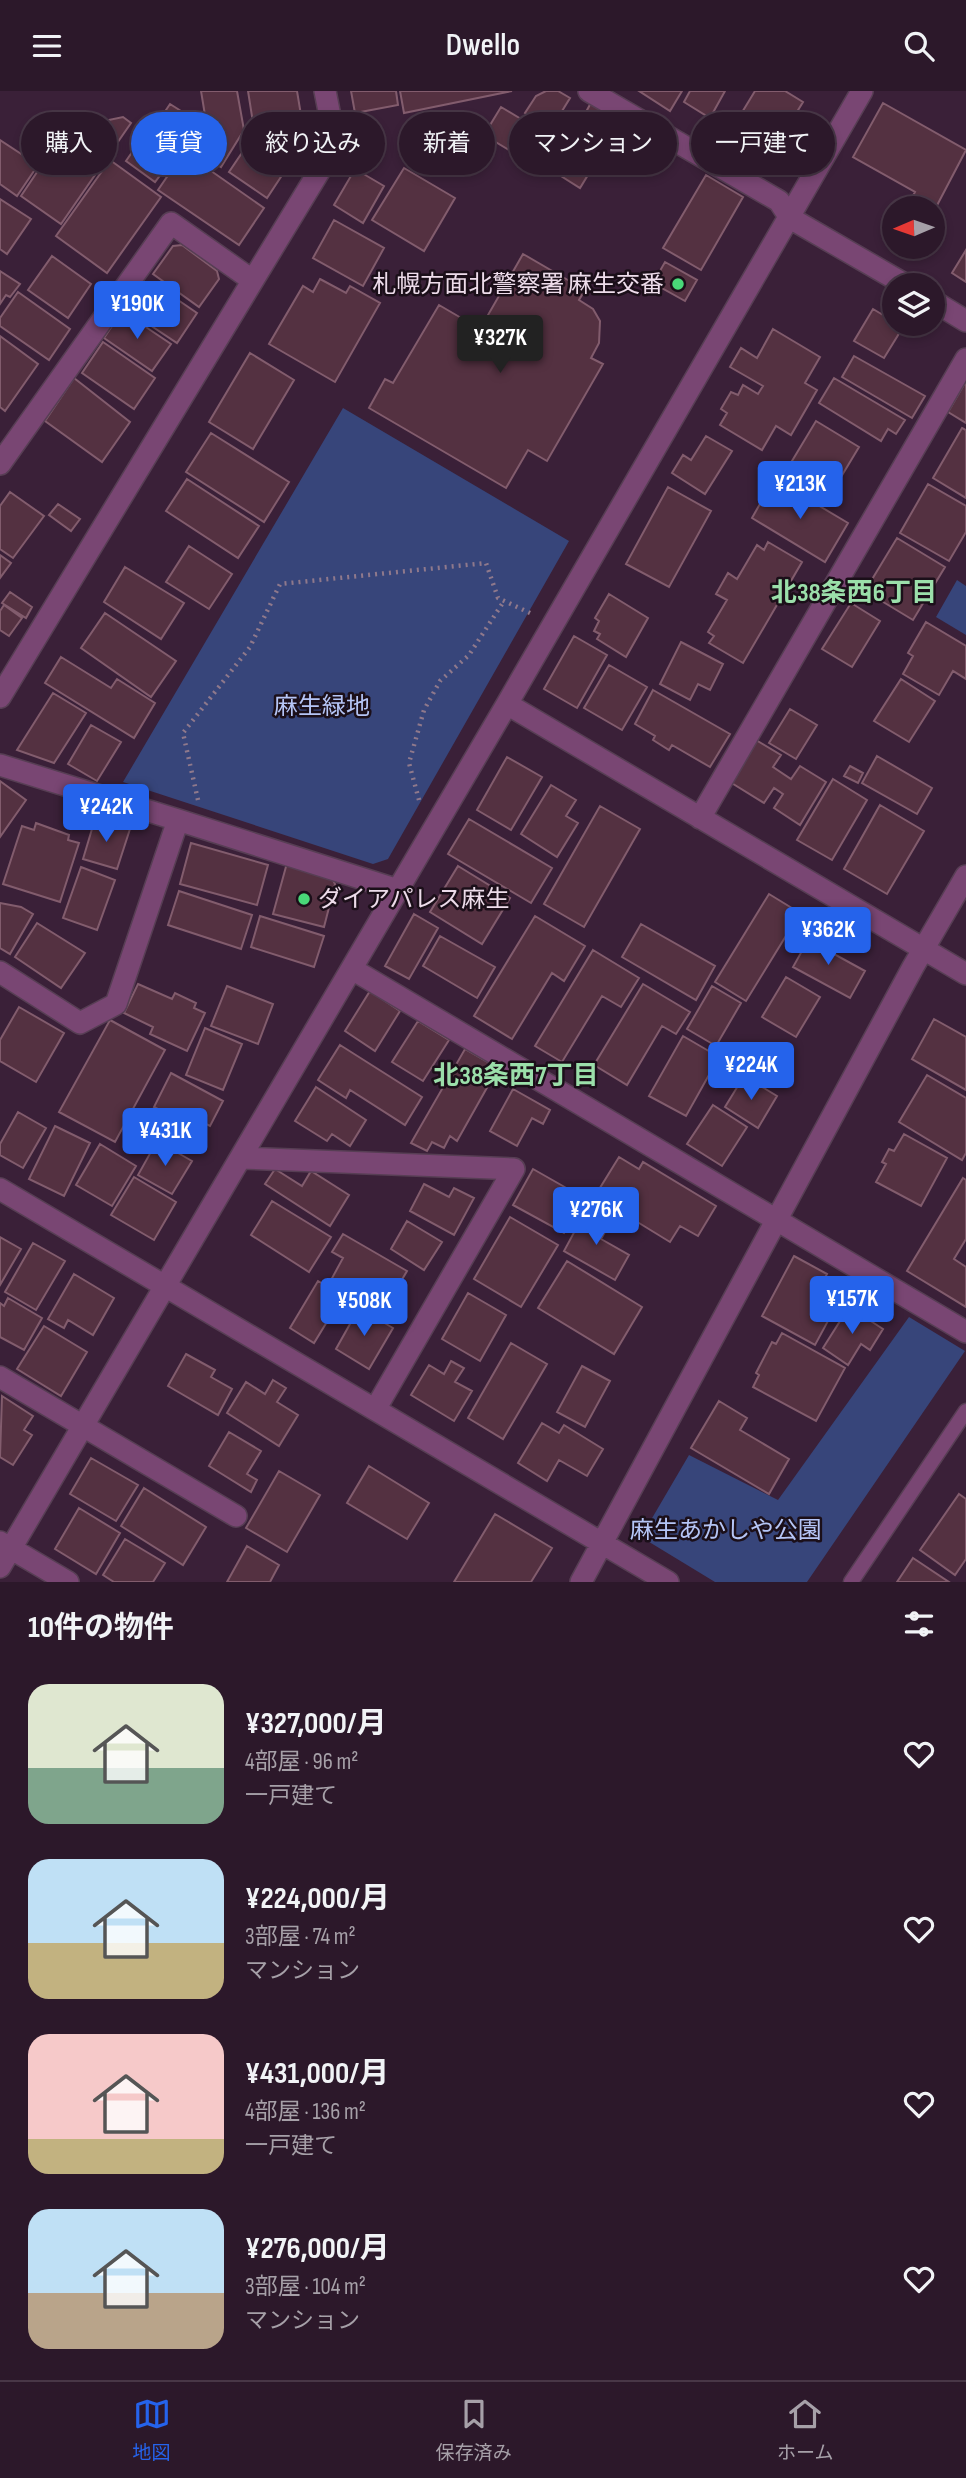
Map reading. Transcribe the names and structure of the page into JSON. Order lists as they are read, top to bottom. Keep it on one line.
{"districts":["北38条西6丁目","北38条西7丁目"],"parks":["麻生緑地","麻生あかしや公園"],"places":["札幌方面北警察署 麻生交番","ダイアパレス麻生"],"north":"left","page":{"header":"Dwello","chip":["購入","賃貸","絞り込み","新着","マンション","一戸建て"],"price":["¥190K","¥327K","¥213K","¥242K","¥362K","¥224K","¥431K","¥276K","¥157K","¥508K"],"heading":"10件の物件","list":[{"name":"¥327,000/月","note":"4部屋 · 96 m² · 一戸建て"},{"name":"¥224,000/月","note":"3部屋 · 74 m² · マンション"},{"name":"¥431,000/月","note":"4部屋 · 136 m² · 一戸建て"},{"name":"¥276,000/月","note":"3部屋 · 104 m² · マンション"}],"tabs":["地図","保存済み","ホーム"]}}
